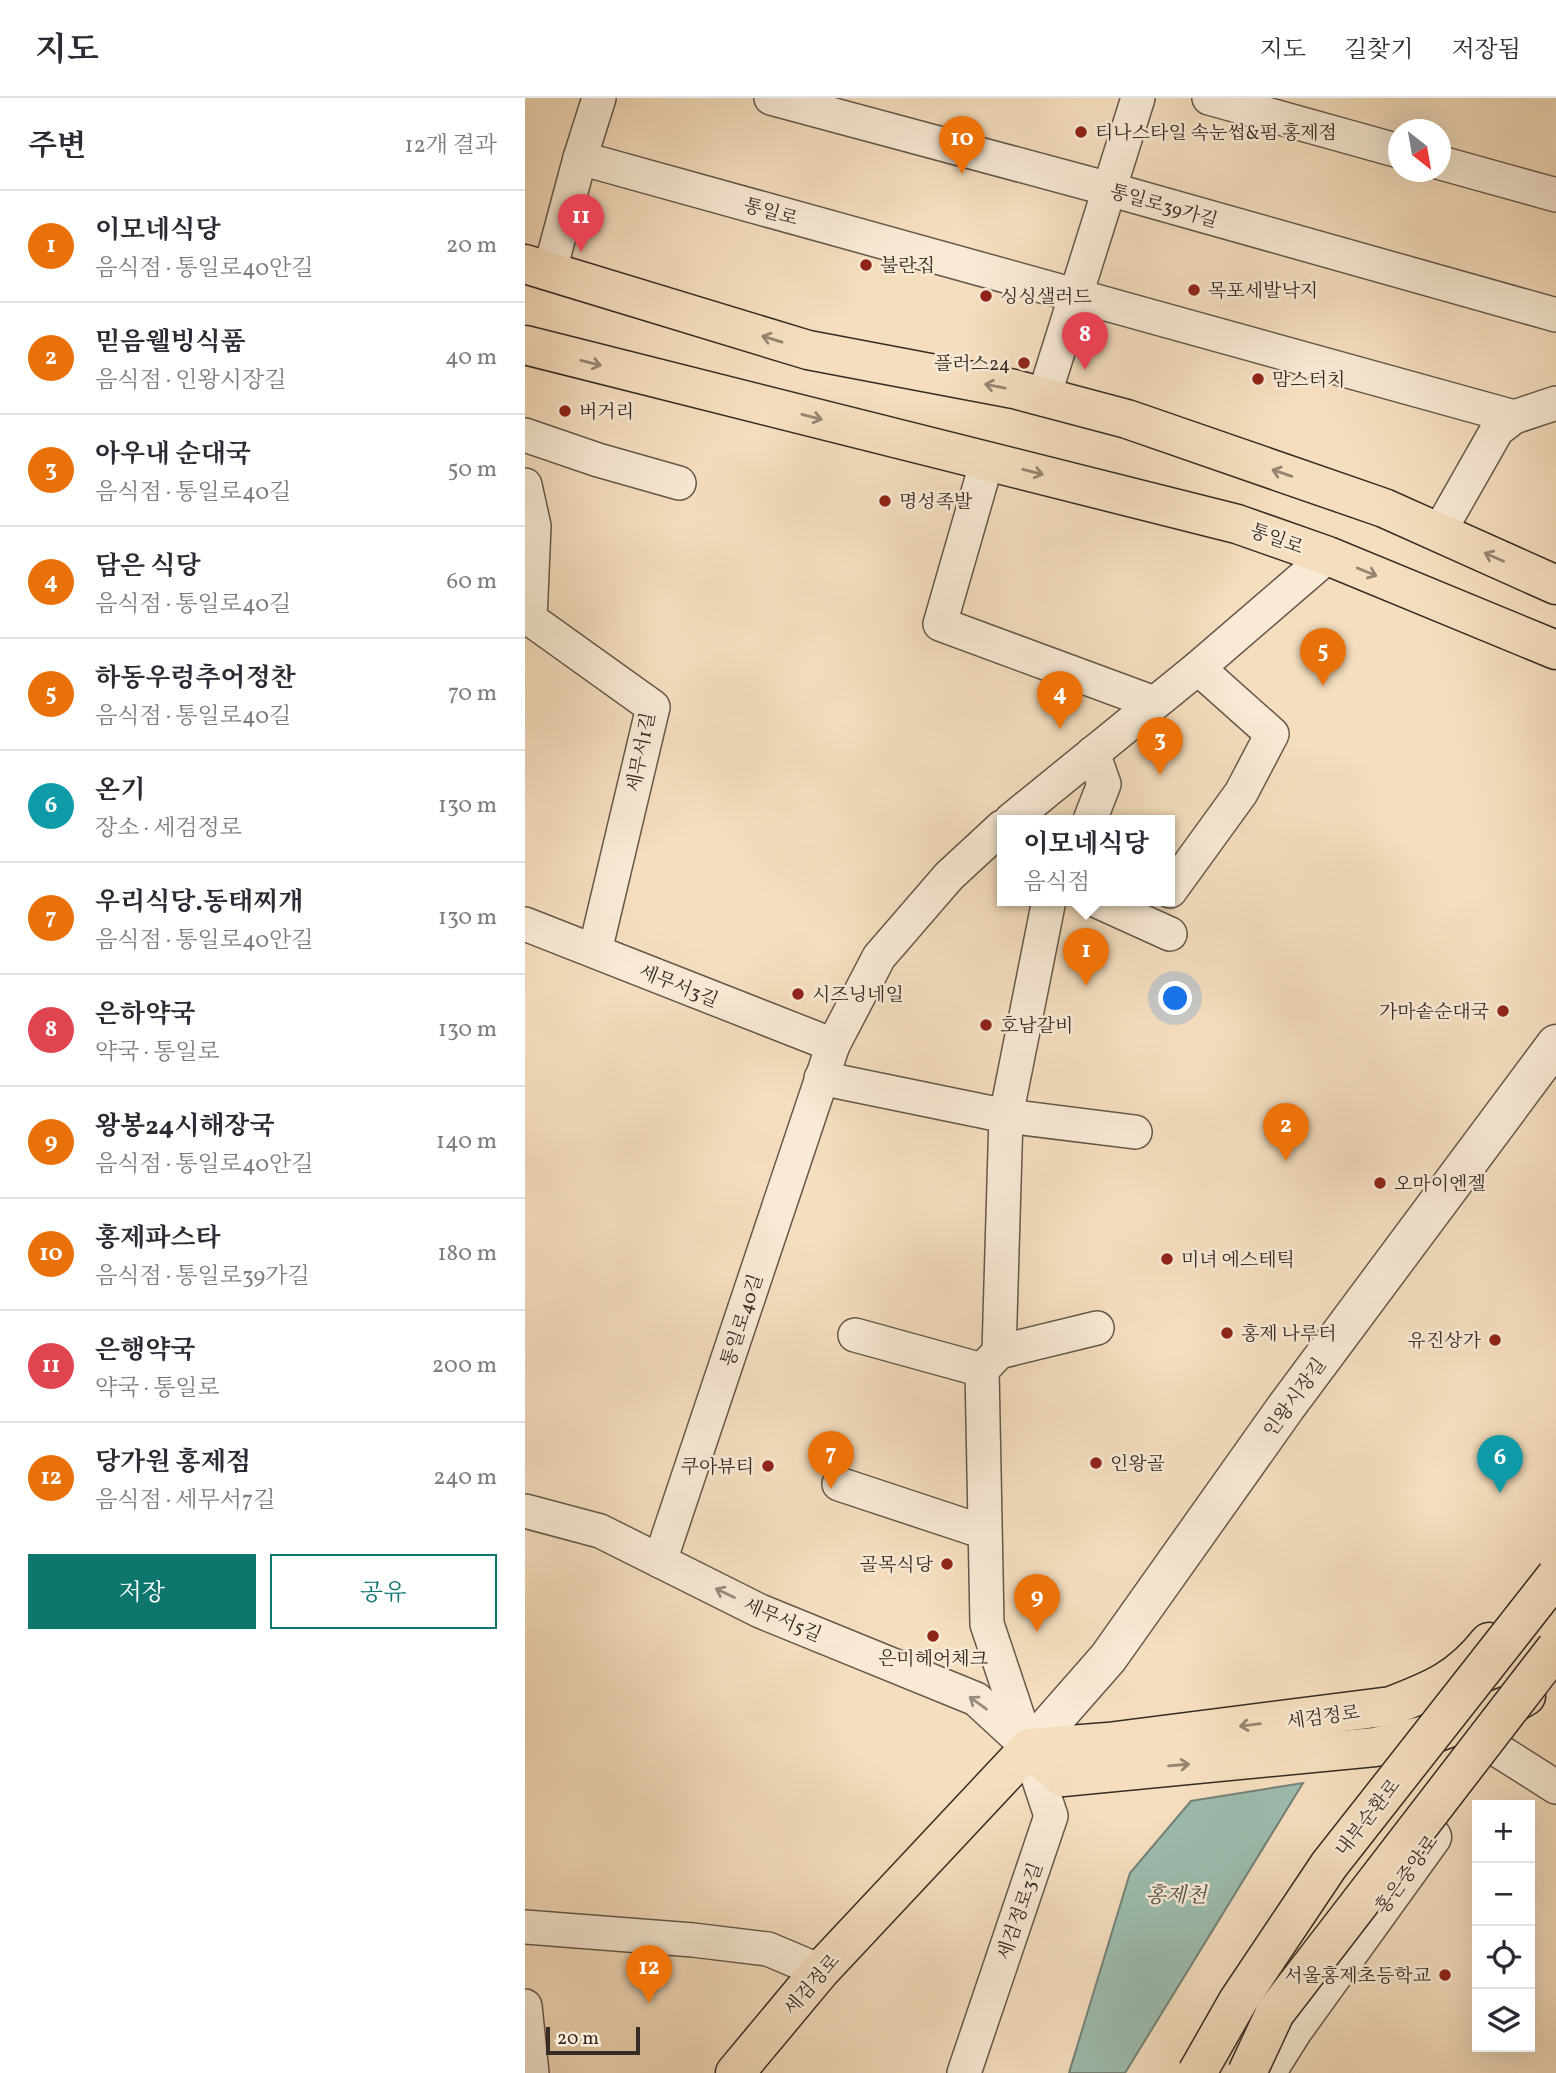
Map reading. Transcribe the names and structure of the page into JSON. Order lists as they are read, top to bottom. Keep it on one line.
{"streets":{"main road":["통일로","세검정로","내부순환로"],"street":["통일로39가길","세무서1길","세무서3길","통일로40길","인왕시장길","세무서5길","홍은중앙로","세검정로3길"]},"crossings":[["통일로","통일로40길"],["세무서1길","세무서3길"],["세무서3길","통일로40길"],["통일로40길","세무서5길"],["인왕시장길","세무서5길"],["인왕시장길","세검정로"],["인왕시장길","세검정로3길"],["세무서5길","세검정로"],["세무서5길","세검정로3길"],["세검정로","홍은중앙로"],["세검정로","세검정로3길"]],"water":["홍제천"],"places":["티나스타일 속눈썹&펌 홍제점","불란집","목포세발낙지","싱싱샐러드","플러스24","맘스터치","버거리","명성족발","시즈닝네일","가마솥순대국","호남갈비","오마이엔젤","미녀 에스테틱","홍제 나루터","유진상가","인왕골","쿠아뷰티","골목식당","은미헤어체크","서울홍제초등학교"],"scale_bar":"20 m","north":"bottom right","page":{"header":"지도","nav":["지도","길찾기","저장됨"],"heading":["주변","12개 결과"],"pins":["10","11","8","5","4","3","1","2","7","6","9","12"],"list":[{"mark":"1","name":"이모네식당","note":"음식점 · 통일로40안길","value":"20 m"},{"mark":"2","name":"믿음웰빙식품","note":"음식점 · 인왕시장길","value":"40 m"},{"mark":"3","name":"아우내 순대국","note":"음식점 · 통일로40길","value":"50 m"},{"mark":"4","name":"담은 식당","note":"음식점 · 통일로40길","value":"60 m"},{"mark":"5","name":"하동우렁추어정찬","note":"음식점 · 통일로40길","value":"70 m"},{"mark":"6","name":"온기","note":"장소 · 세검정로","value":"130 m"},{"mark":"7","name":"우리식당.동태찌개","note":"음식점 · 통일로40안길","value":"130 m"},{"mark":"8","name":"은하약국","note":"약국 · 통일로","value":"130 m"},{"mark":"9","name":"왕봉24시해장국","note":"음식점 · 통일로40안길","value":"140 m"},{"mark":"10","name":"홍제파스타","note":"음식점 · 통일로39가길","value":"180 m"},{"mark":"11","name":"은행약국","note":"약국 · 통일로","value":"200 m"},{"mark":"12","name":"당가원 홍제점","note":"음식점 · 세무서7길","value":"240 m"}],"popup":["이모네식당","음식점"],"buttons":["저장","공유"],"map_buttons":["+","−"],"scale":"20 m"}}
